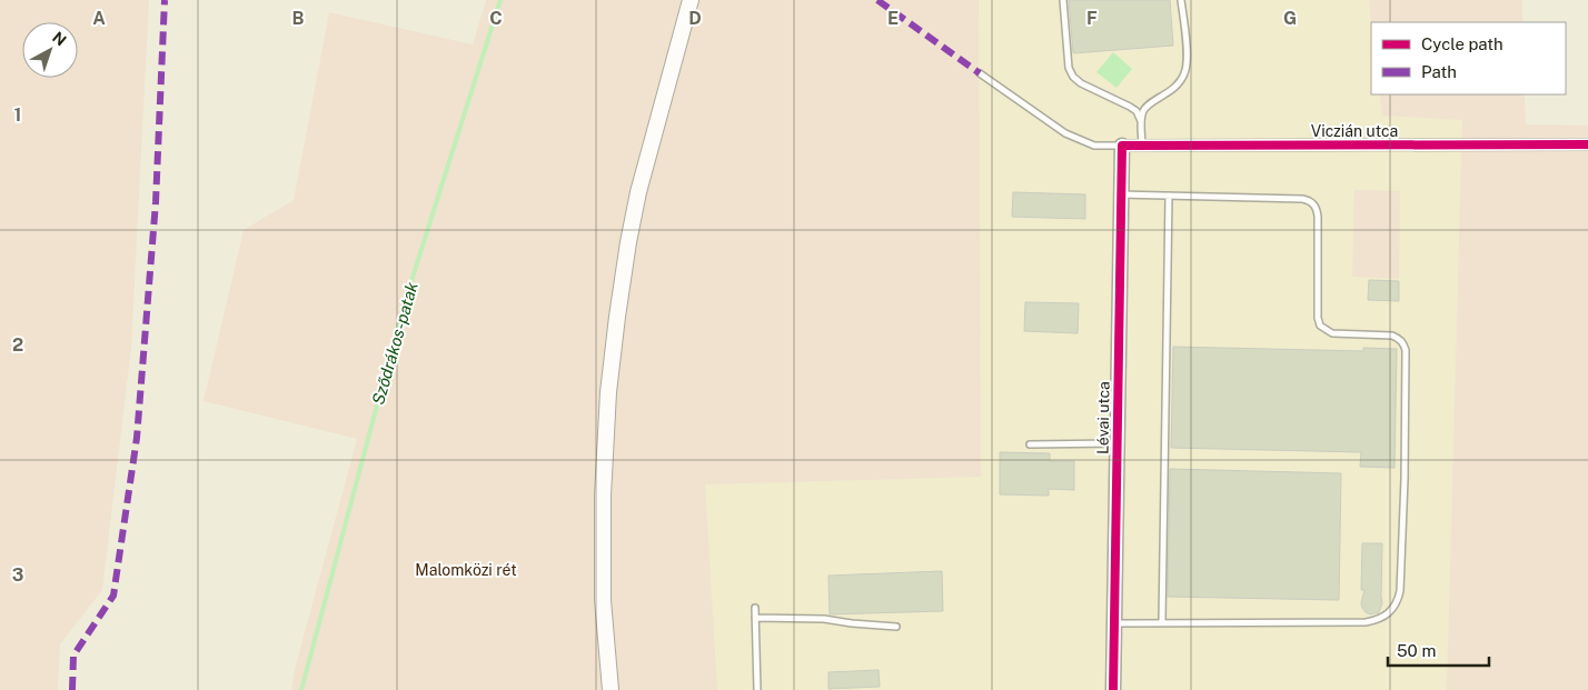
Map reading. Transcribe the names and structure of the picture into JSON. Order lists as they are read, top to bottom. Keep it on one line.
{"streets":{"street":["Viczián utca","Lévai utca"]},"crossings":[["Viczián utca","Lévai utca"]],"water":["Sződrákos-patak"],"parks":["Malomközi rét"],"legend":["Cycle path","Path"],"scale_bar":"50 m","north":"top right","grid":{"columns":["A","B","C","D","E","F","G"],"rows":["1","2","3"]}}
